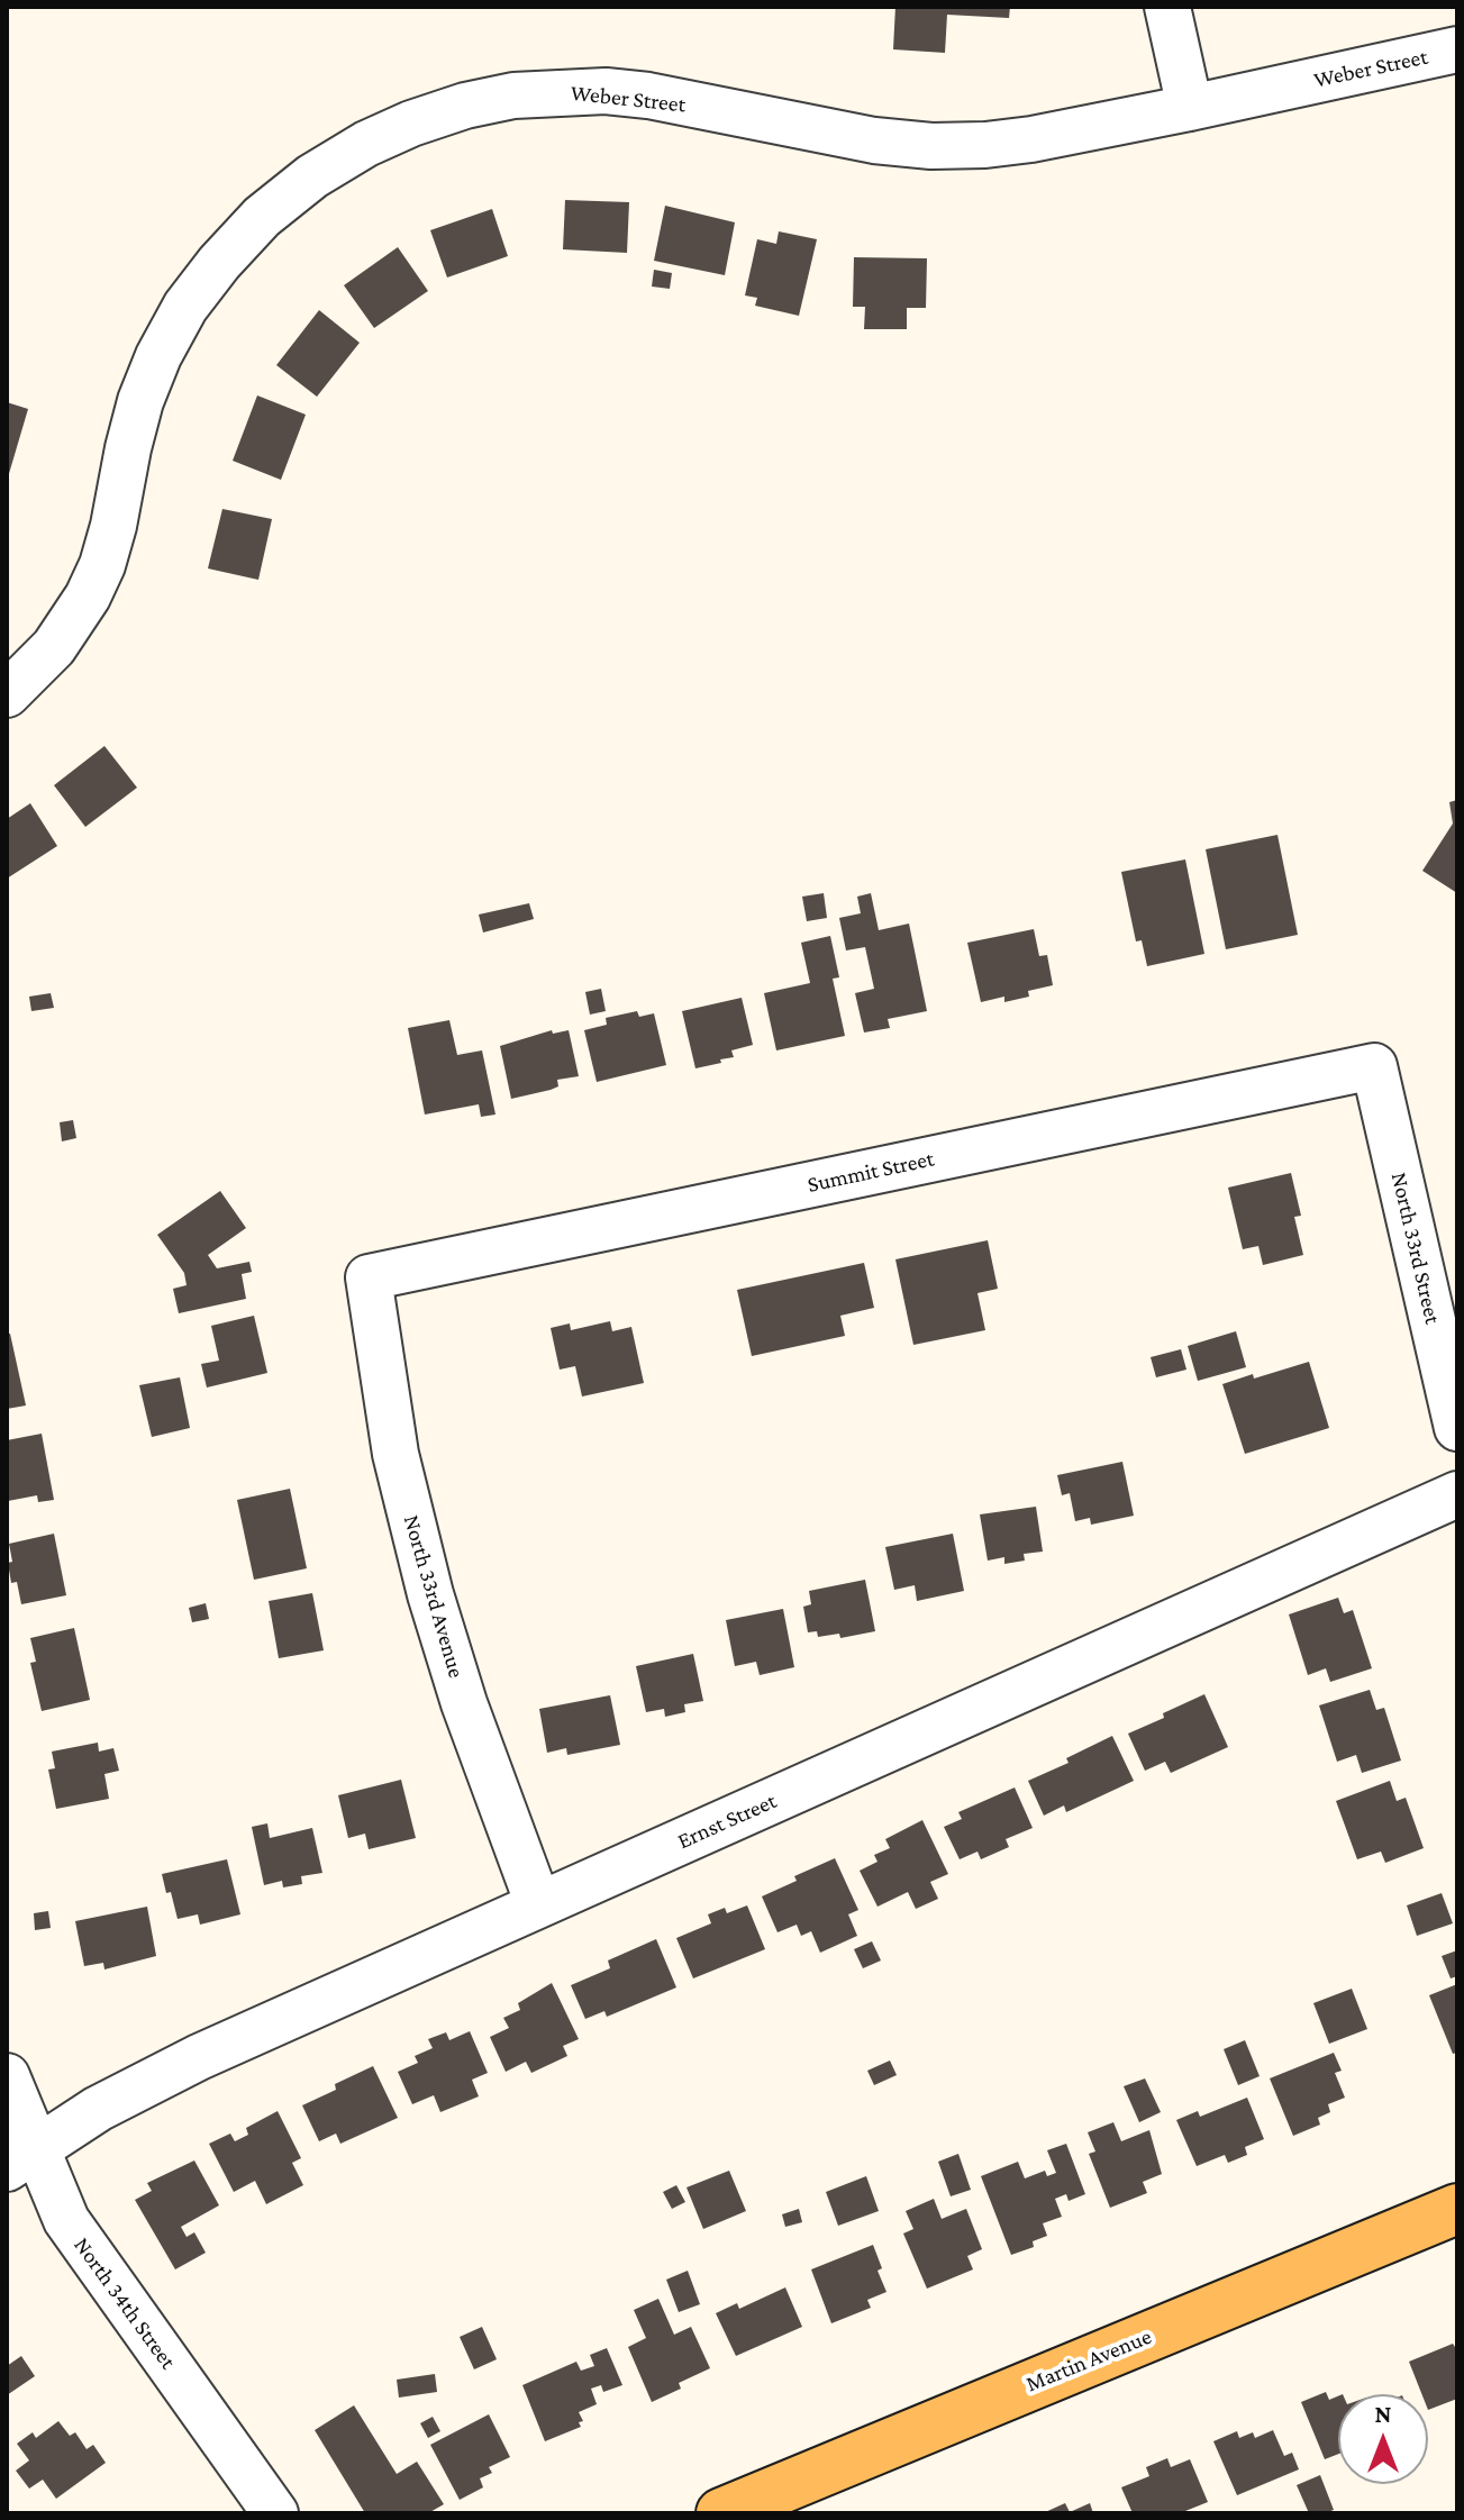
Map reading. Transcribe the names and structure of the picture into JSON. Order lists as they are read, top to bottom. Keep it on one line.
{"streets":{"main road":["Martin Avenue"],"street":["Weber Street","Summit Street","North 33rd Street","North 33rd Avenue","Ernst Street","North 34th Street"]},"crossings":[["Summit Street","North 33rd Street"],["Summit Street","North 33rd Avenue"],["North 33rd Avenue","Ernst Street"],["Ernst Street","North 34th Street"]],"north":"top"}
